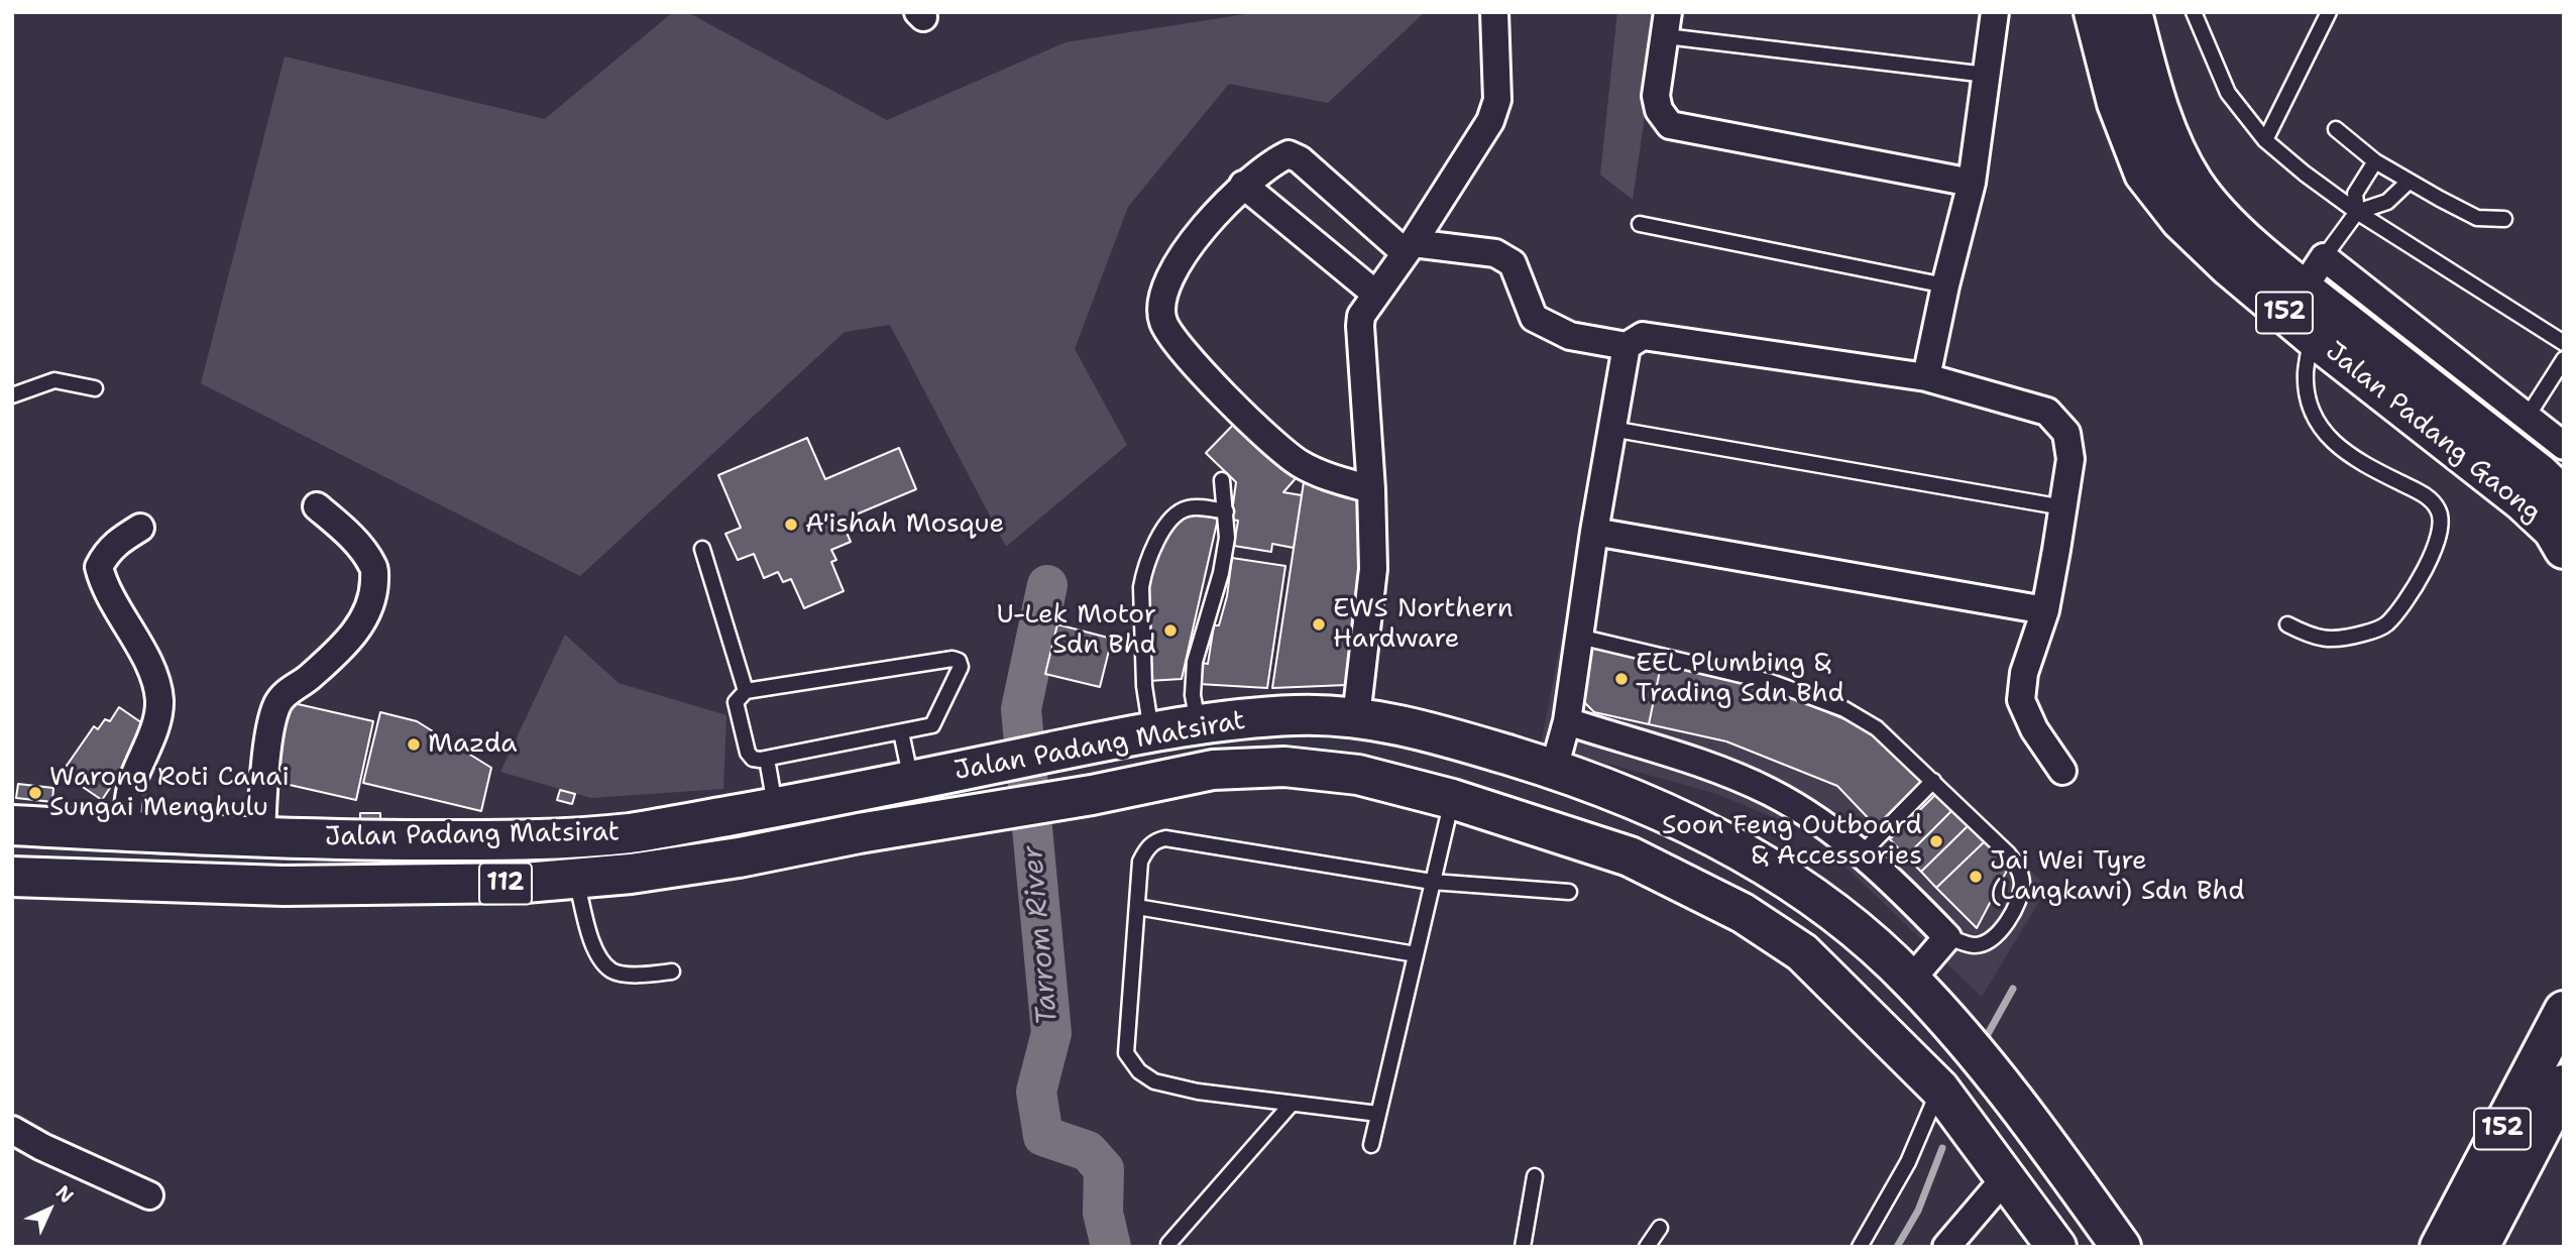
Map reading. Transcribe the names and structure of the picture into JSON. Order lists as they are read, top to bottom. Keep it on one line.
{"streets":{"main road":["152","Jalan Padang Gaong","Jalan Padang Matsirat","112"]},"water":["Tarrom River"],"places":["A'ishah Mosque","EWS Northern Hardware","U-Lek Motor Sdn Bhd","EEL Plumbing & Trading Sdn Bhd","Mazda","Warong Roti Canai Sungai Menghulu","Soon Feng Outboard & Accessories","Jai Wei Tyre (Langkawi) Sdn Bhd"],"north":"top right"}
